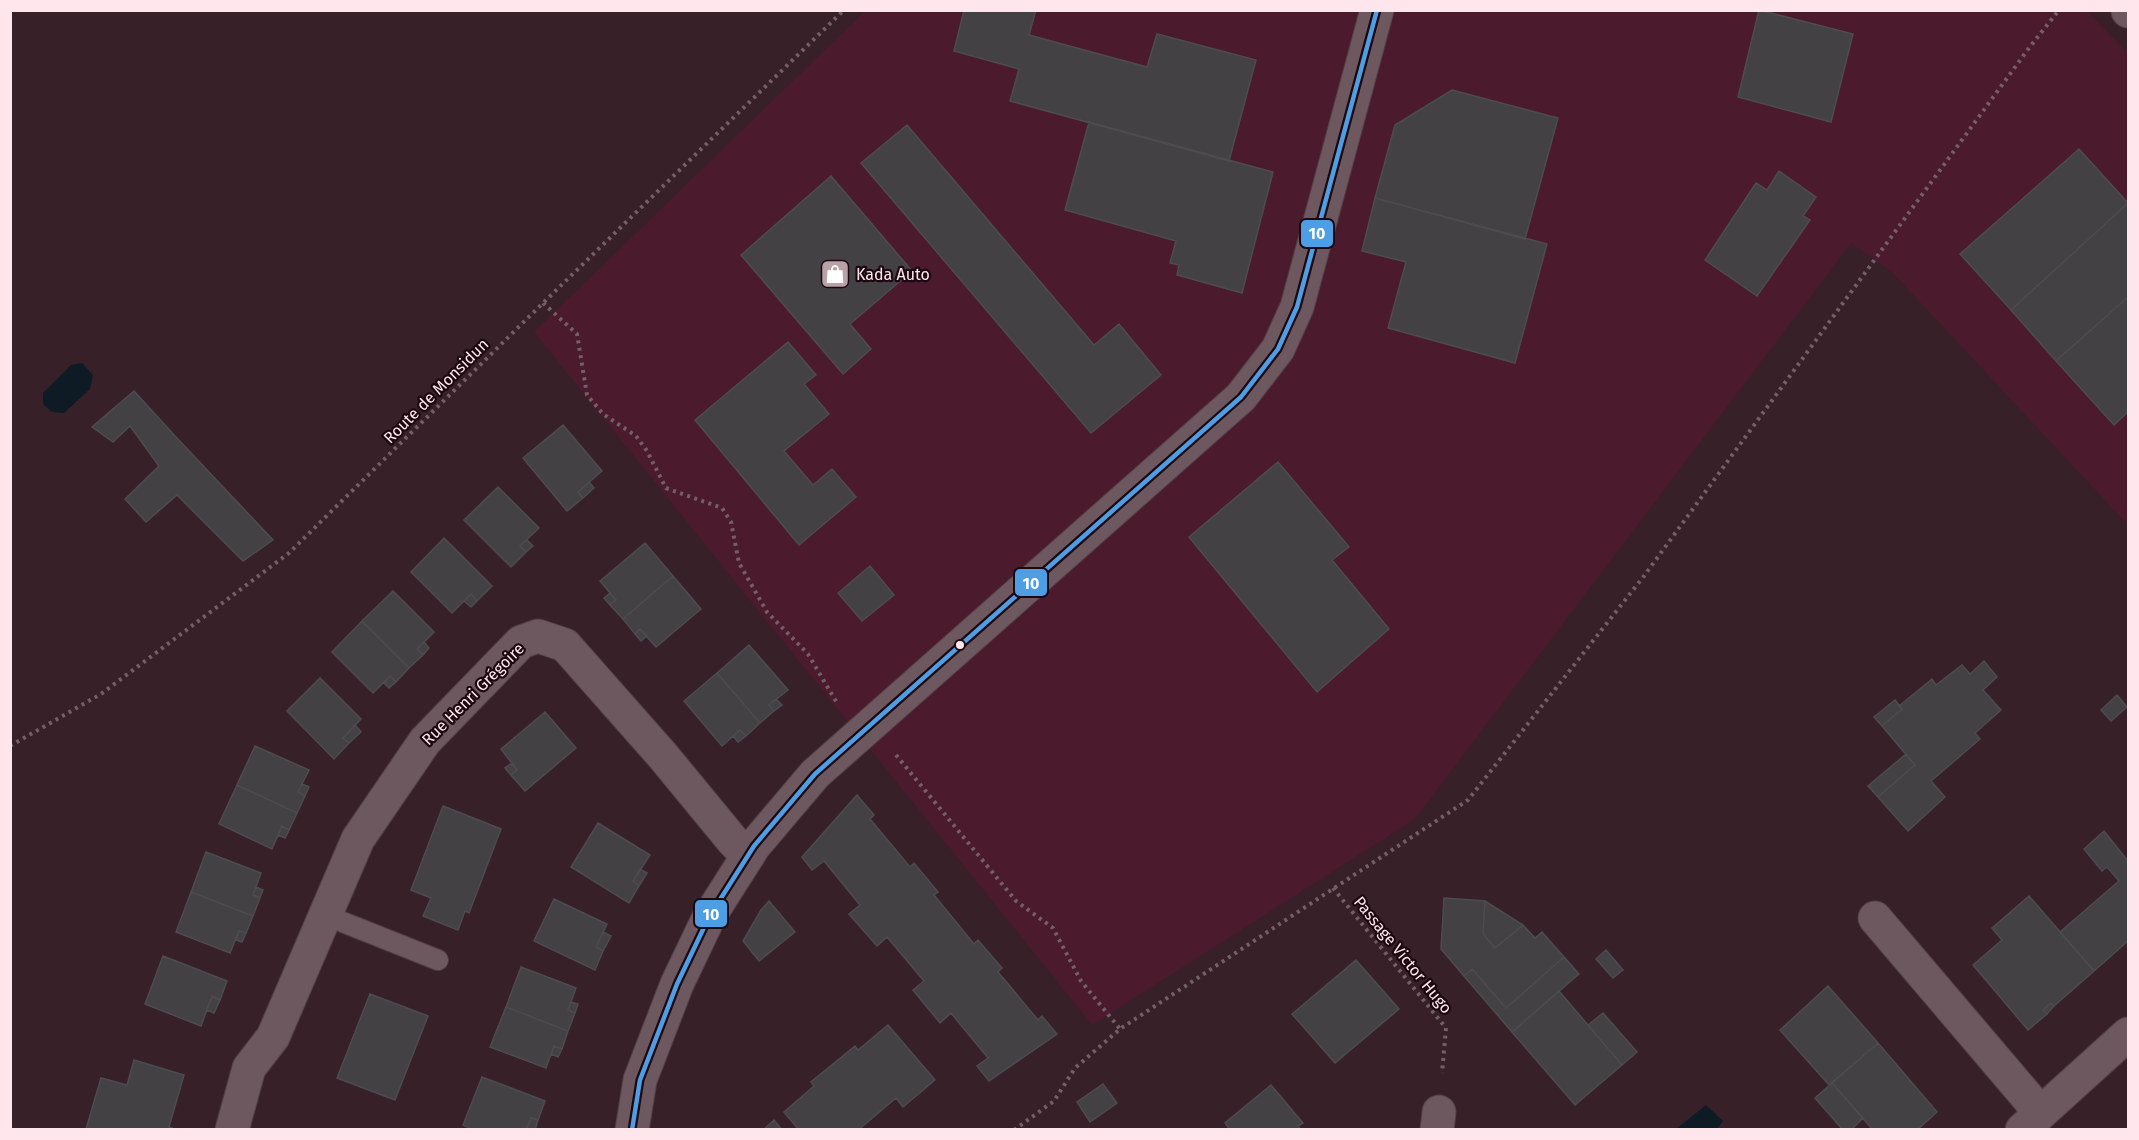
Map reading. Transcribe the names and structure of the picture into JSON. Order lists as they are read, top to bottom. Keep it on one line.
{"streets":{"street":["Rue Henri Grégoire"],"path":["Route de Monsidun","Passage Victor Hugo"]},"places":{"shop":["Kada Auto"]},"lines":["transit line 10"]}
